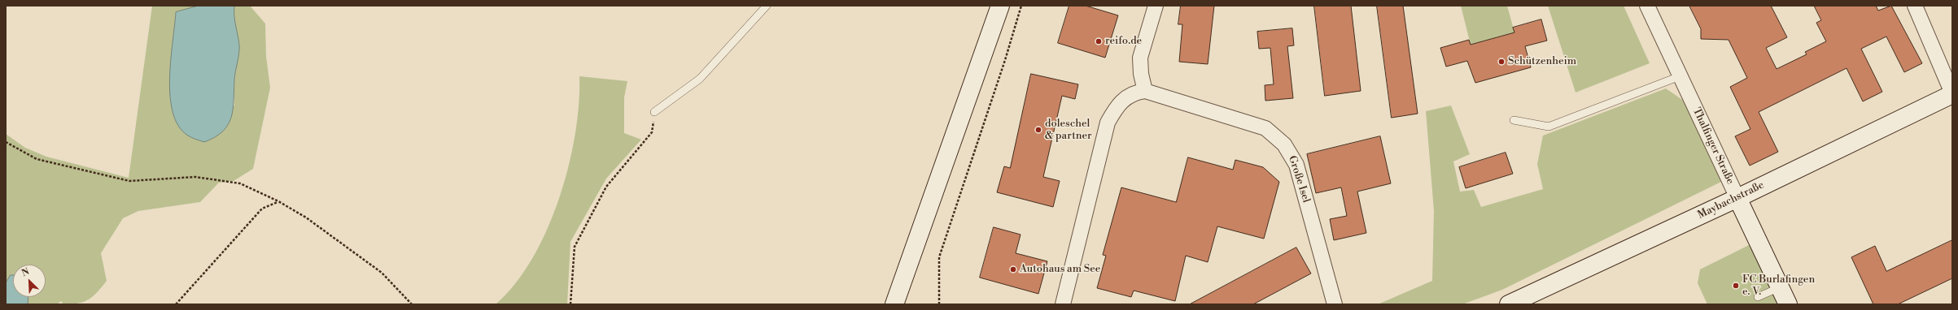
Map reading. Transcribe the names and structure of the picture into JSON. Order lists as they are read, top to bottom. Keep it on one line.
{"streets":{"street":["Thalfinger Straße","Große Isel","Maybachstraße"]},"crossings":[["Thalfinger Straße","Maybachstraße"]],"places":["reifo.de","Schützenheim","doleschel & partner","Autohaus am See","FC Burlafingen e. V."],"north":"top left"}
